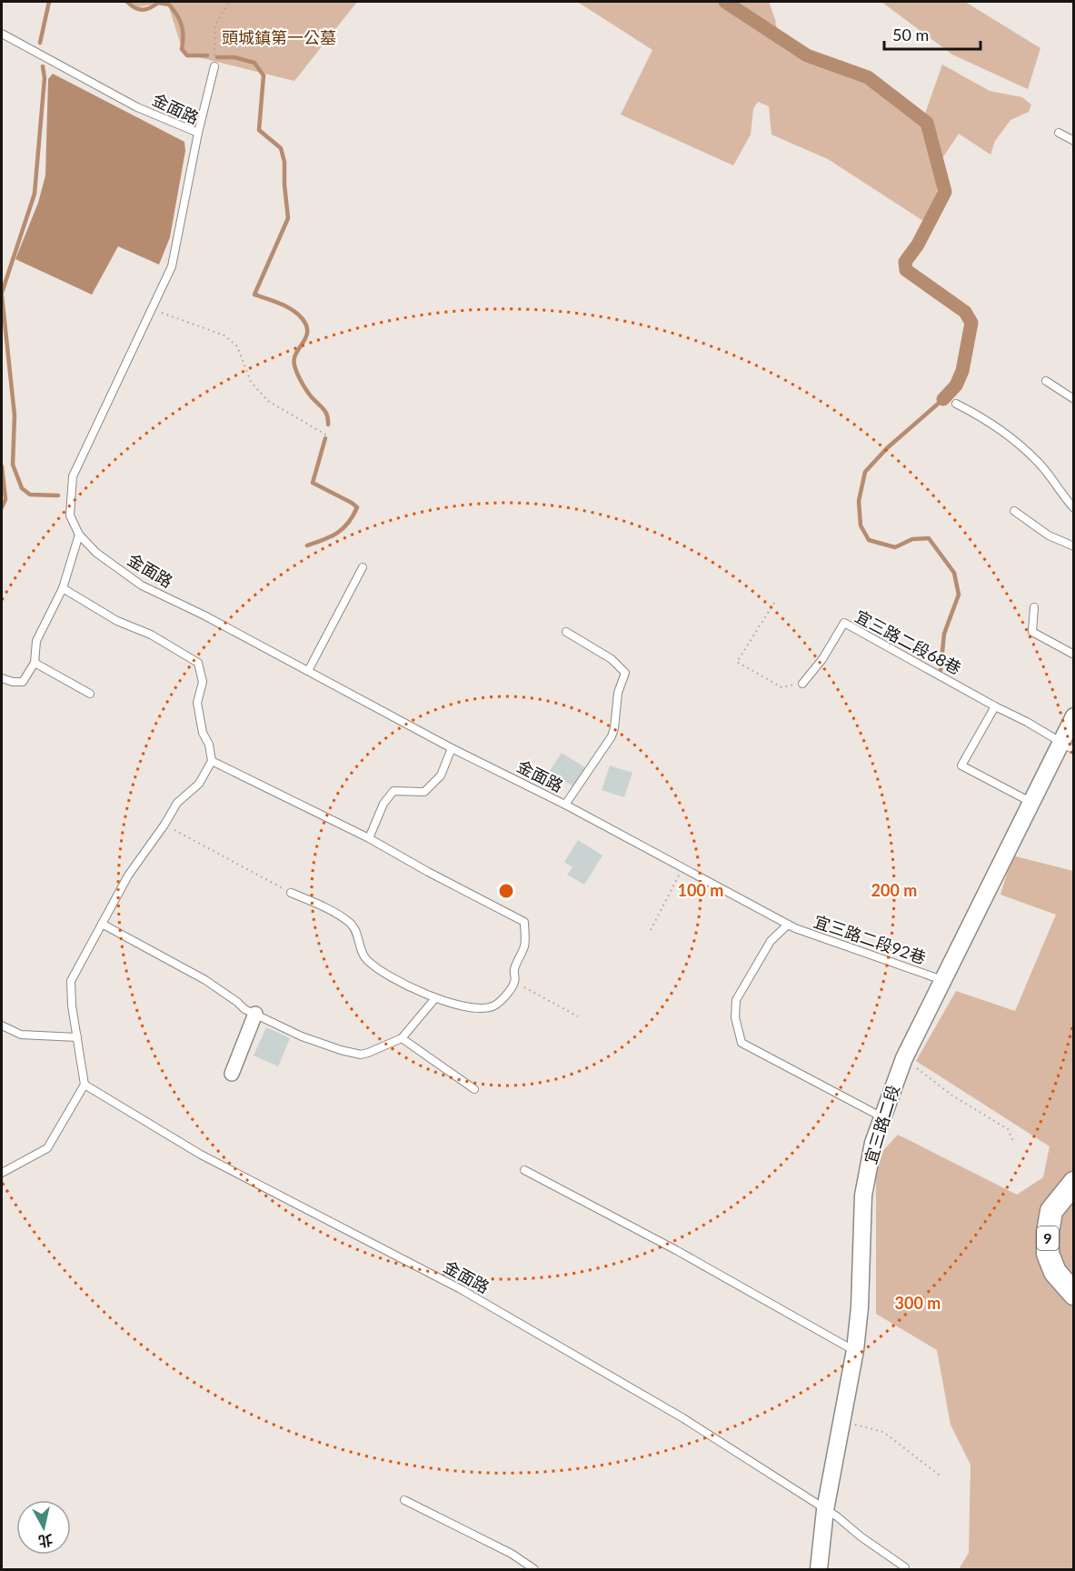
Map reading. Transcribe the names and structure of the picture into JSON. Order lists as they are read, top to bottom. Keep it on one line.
{"streets":{"main road":["9"],"street":["宜三路二段"],"lane":["金面路","宜三路二段68巷","宜三路二段92巷"]},"crossings":[["金面路","宜三路二段92巷"],["金面路","宜三路二段"],["宜三路二段68巷","宜三路二段"],["宜三路二段92巷","宜三路二段"]],"parks":["頭城鎮第一公墓"],"scale_bar":"50 m","north":"bottom","rings":["100 m","200 m","300 m"]}
